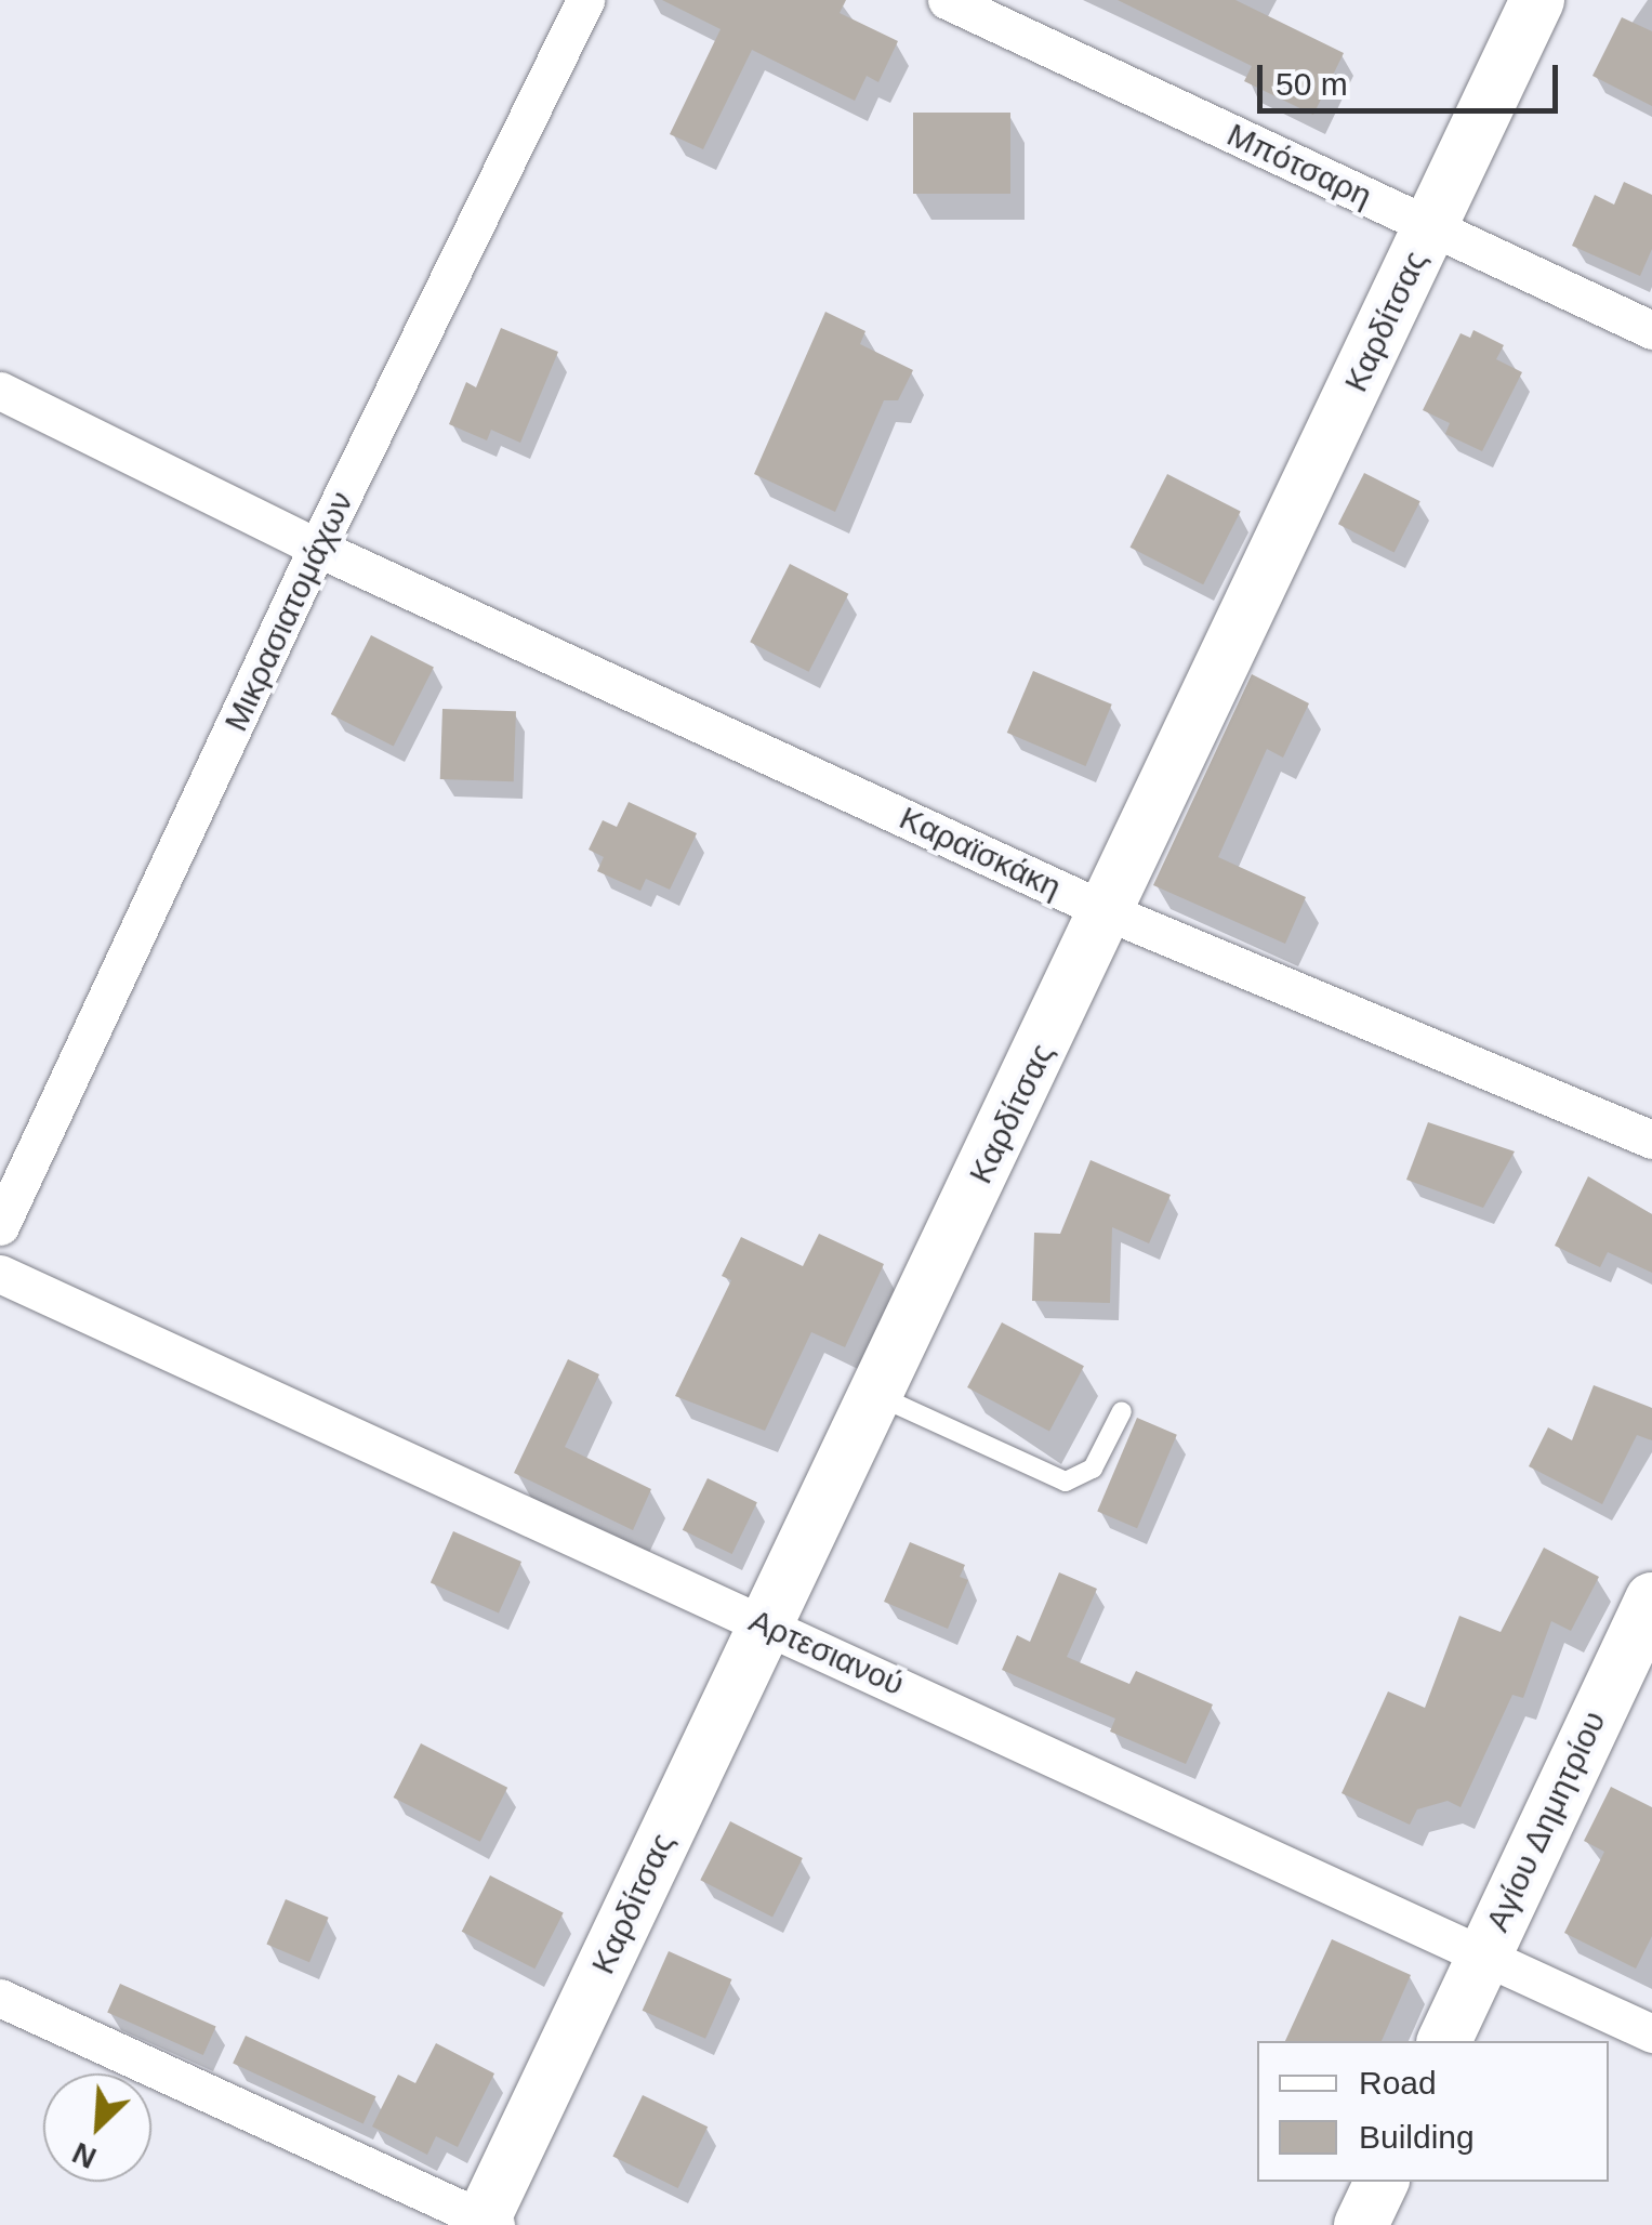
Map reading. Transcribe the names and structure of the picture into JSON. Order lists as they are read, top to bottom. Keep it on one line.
{"streets":{"street":["Μπότσαρη","Καρδίτσας","Μικρασιατομάχων","Καραϊσκάκη","Αρτεσιανού","Αγίου Δημητρίου"]},"crossings":[["Μπότσαρη","Καρδίτσας"],["Καρδίτσας","Καραϊσκάκη"],["Καρδίτσας","Αρτεσιανού"],["Μικρασιατομάχων","Καραϊσκάκη"],["Αρτεσιανού","Αγίου Δημητρίου"]],"legend":["Road","Building"],"scale_bar":"50 m","north":"bottom left"}
